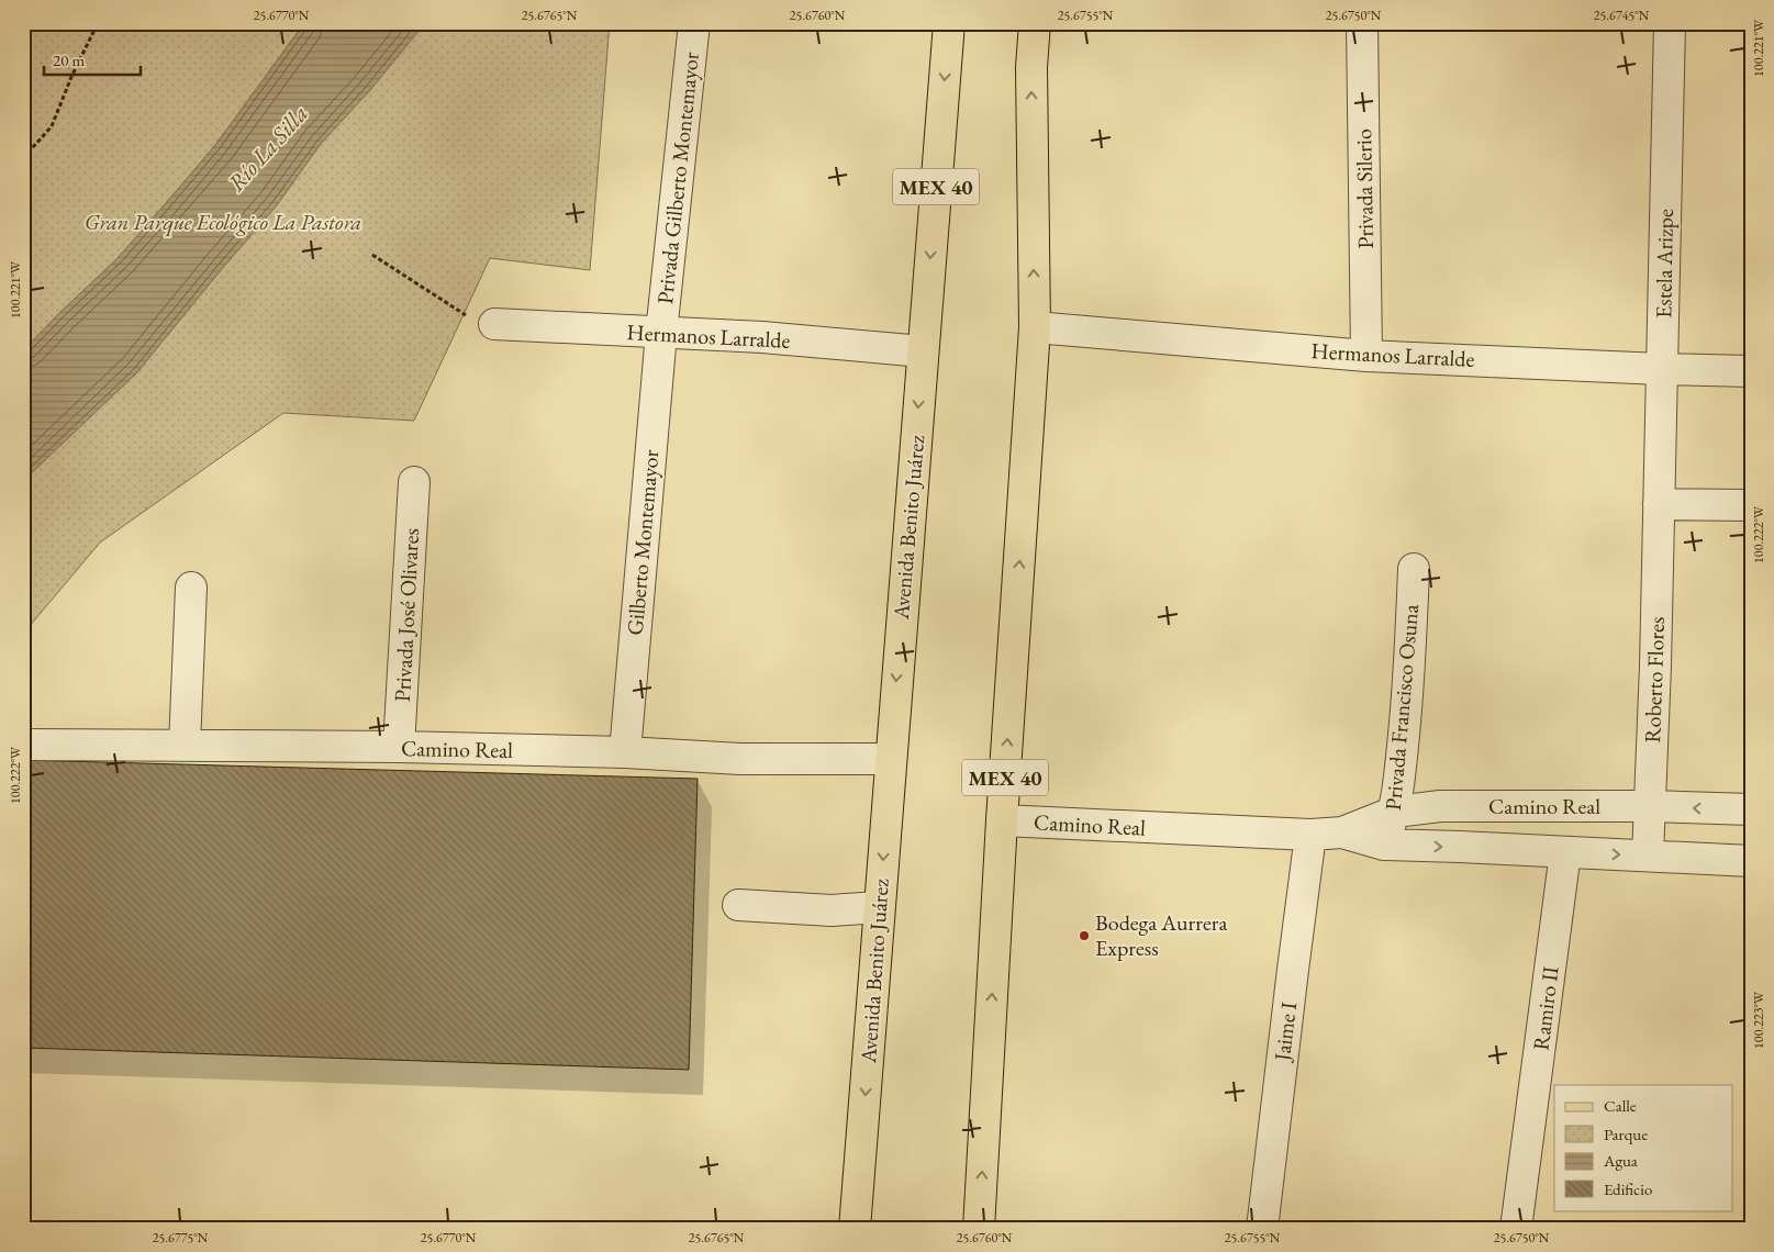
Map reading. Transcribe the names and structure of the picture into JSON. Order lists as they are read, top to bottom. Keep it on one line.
{"streets":{"main road":["MEX 40","Avenida Benito Juárez"],"street":["Privada Gilberto Montemayor","Privada Silerio","Estela Arizpe","Hermanos Larralde","Gilberto Montemayor","Privada José Olivares","Roberto Flores","Privada Francisco Osuna","Camino Real","Ramiro II","Jaime I"]},"crossings":[["Privada Gilberto Montemayor","Hermanos Larralde"],["Privada Gilberto Montemayor","Gilberto Montemayor"],["MEX 40","Hermanos Larralde"],["MEX 40","Camino Real"],["Privada Silerio","Hermanos Larralde"],["Estela Arizpe","Hermanos Larralde"],["Estela Arizpe","Roberto Flores"],["Hermanos Larralde","Avenida Benito Juárez"],["Hermanos Larralde","Gilberto Montemayor"],["Avenida Benito Juárez","Camino Real"],["Gilberto Montemayor","Camino Real"],["Privada José Olivares","Camino Real"],["Roberto Flores","Camino Real"],["Privada Francisco Osuna","Camino Real"],["Camino Real","Ramiro II"],["Camino Real","Jaime I"]],"water":["Río La Silla"],"parks":["Gran Parque Ecológico La Pastora"],"places":["Bodega Aurrera Express"],"legend":["Calle","Parque","Agua","Edificio"],"scale_bar":"20 m","coordinates":["25.6770°N","25.6765°N","25.6760°N","25.6755°N","25.6750°N","25.6745°N","100.221°W","100.222°W","100.223°W","25.6775°N"]}
